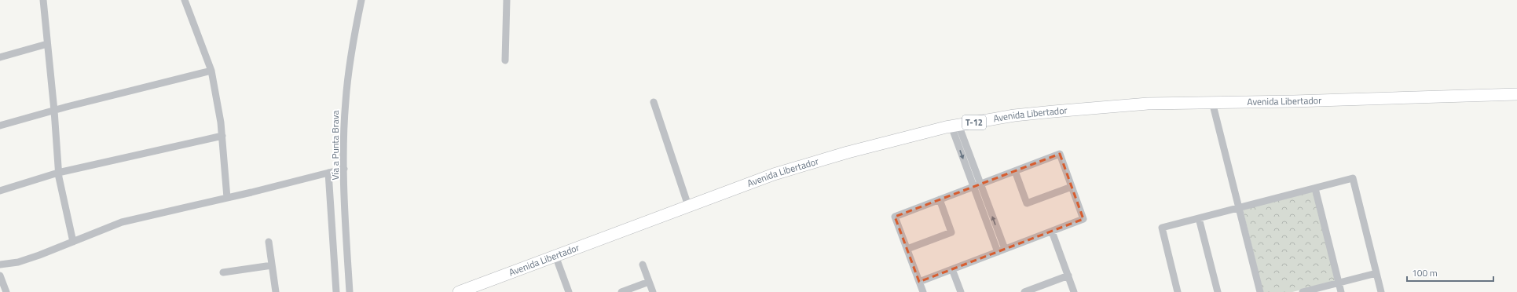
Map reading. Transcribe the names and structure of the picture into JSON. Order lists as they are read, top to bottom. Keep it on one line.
{"streets":{"highway":["Avenida Libertador","T-12"],"street":["Vía a Punta Brava"]},"scale_bar":"100 m"}
